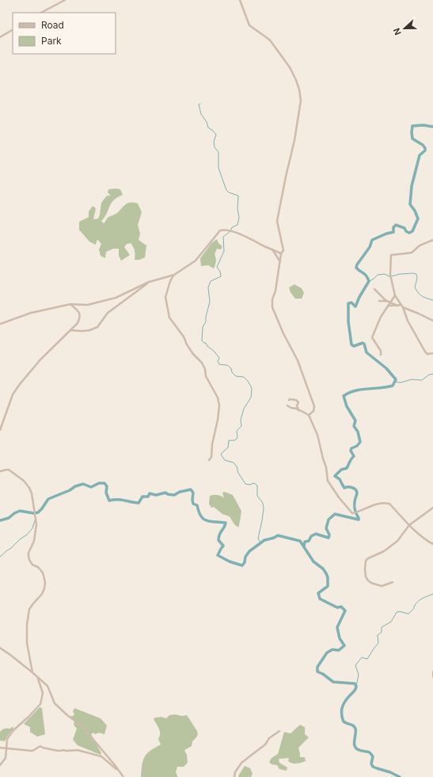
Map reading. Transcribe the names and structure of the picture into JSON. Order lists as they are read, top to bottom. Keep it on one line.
{"legend":["Road","Park"],"north":"left"}
